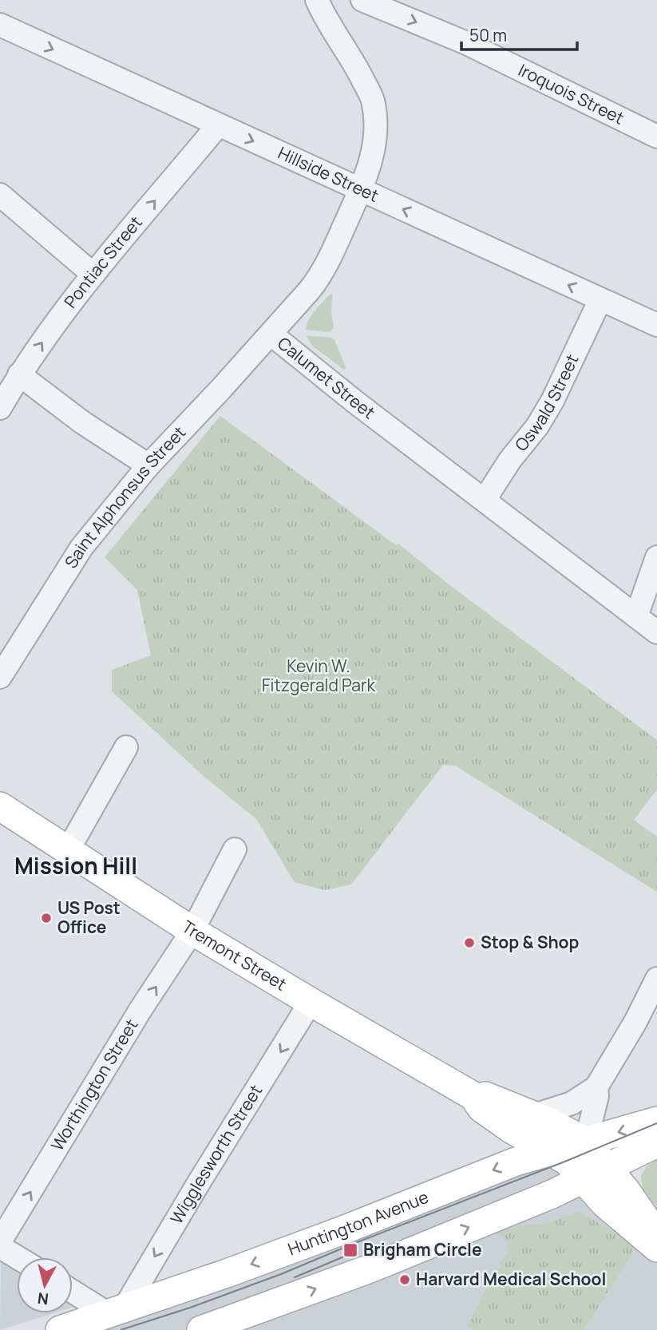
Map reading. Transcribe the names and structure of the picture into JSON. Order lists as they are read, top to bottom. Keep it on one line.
{"streets":{"main road":["Tremont Street","Huntington Avenue"],"street":["Iroquois Street","Hillside Street","Pontiac Street","Calumet Street","Oswald Street","Saint Alphonsus Street","Worthington Street","Wigglesworth Street"]},"crossings":[["Hillside Street","Pontiac Street"],["Hillside Street","Calumet Street"],["Hillside Street","Oswald Street"],["Calumet Street","Oswald Street"],["Calumet Street","Saint Alphonsus Street"],["Tremont Street","Worthington Street"],["Tremont Street","Wigglesworth Street"],["Tremont Street","Huntington Avenue"],["Wigglesworth Street","Huntington Avenue"]],"one_way":["Iroquois Street","Pontiac Street","Worthington Street","Wigglesworth Street"],"districts":["Mission Hill"],"parks":["Kevin W. Fitzgerald Park"],"places":{"other":["US Post Office","Stop & Shop","Harvard Medical School"],"transit":["Brigham Circle"]},"scale_bar":"50 m","north":"bottom"}
